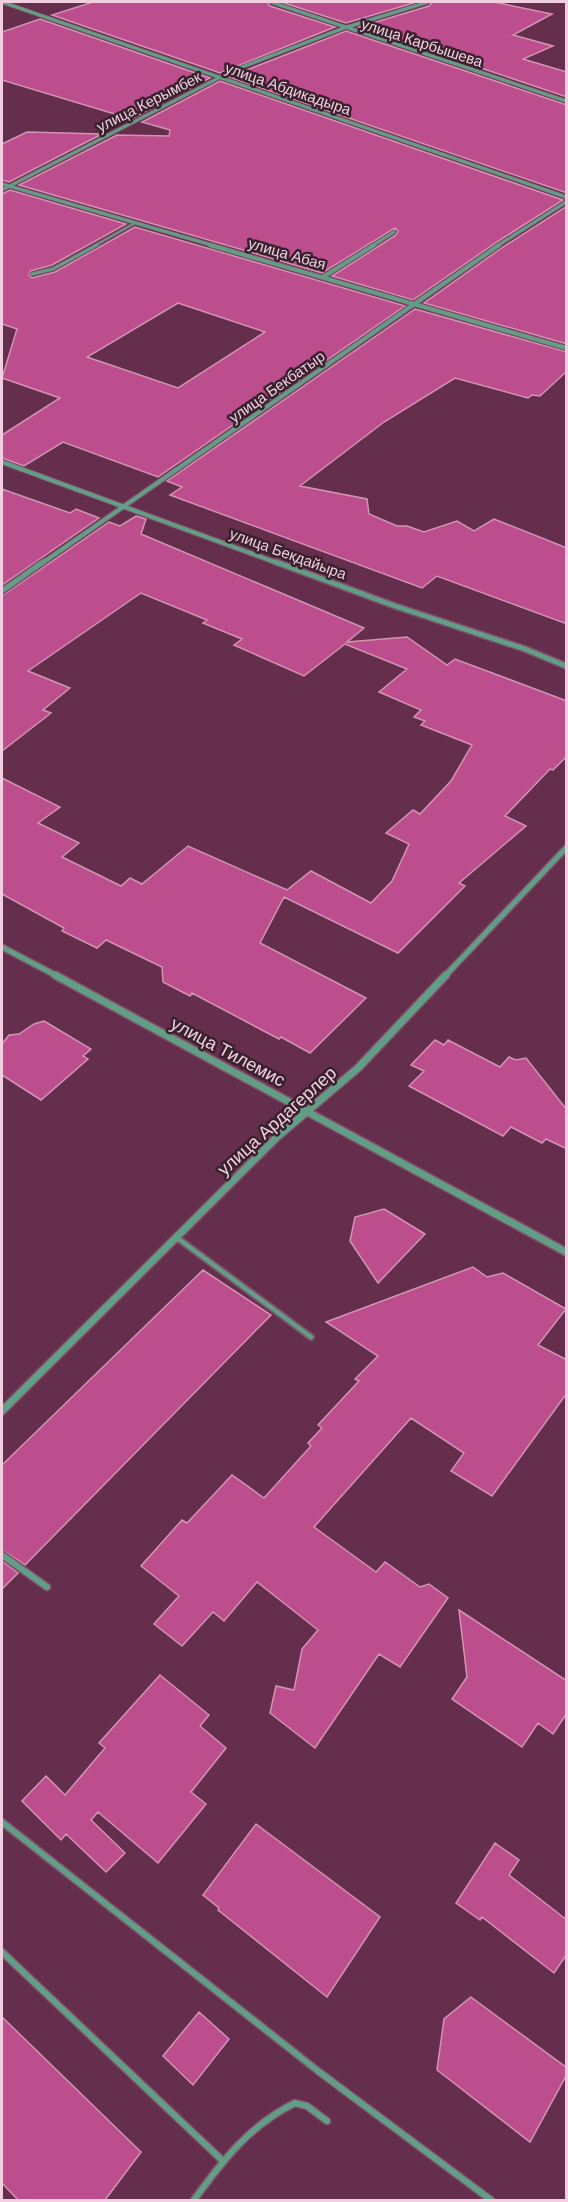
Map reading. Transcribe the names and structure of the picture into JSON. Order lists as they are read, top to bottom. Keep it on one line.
{"streets":{"street":["улица Карбышева","улица Абдикадыра","улица Керымбек","улица Абая","улица Бекбатыр","улица Бекдайыра","улица Тилемис","улица Ардагерлер"]},"crossings":[["улица Карбышева","улица Керымбек"],["улица Абдикадыра","улица Керымбек"],["улица Керымбек","улица Абая"],["улица Абая","улица Бекбатыр"],["улица Бекбатыр","улица Бекдайыра"],["улица Тилемис","улица Ардагерлер"]]}
